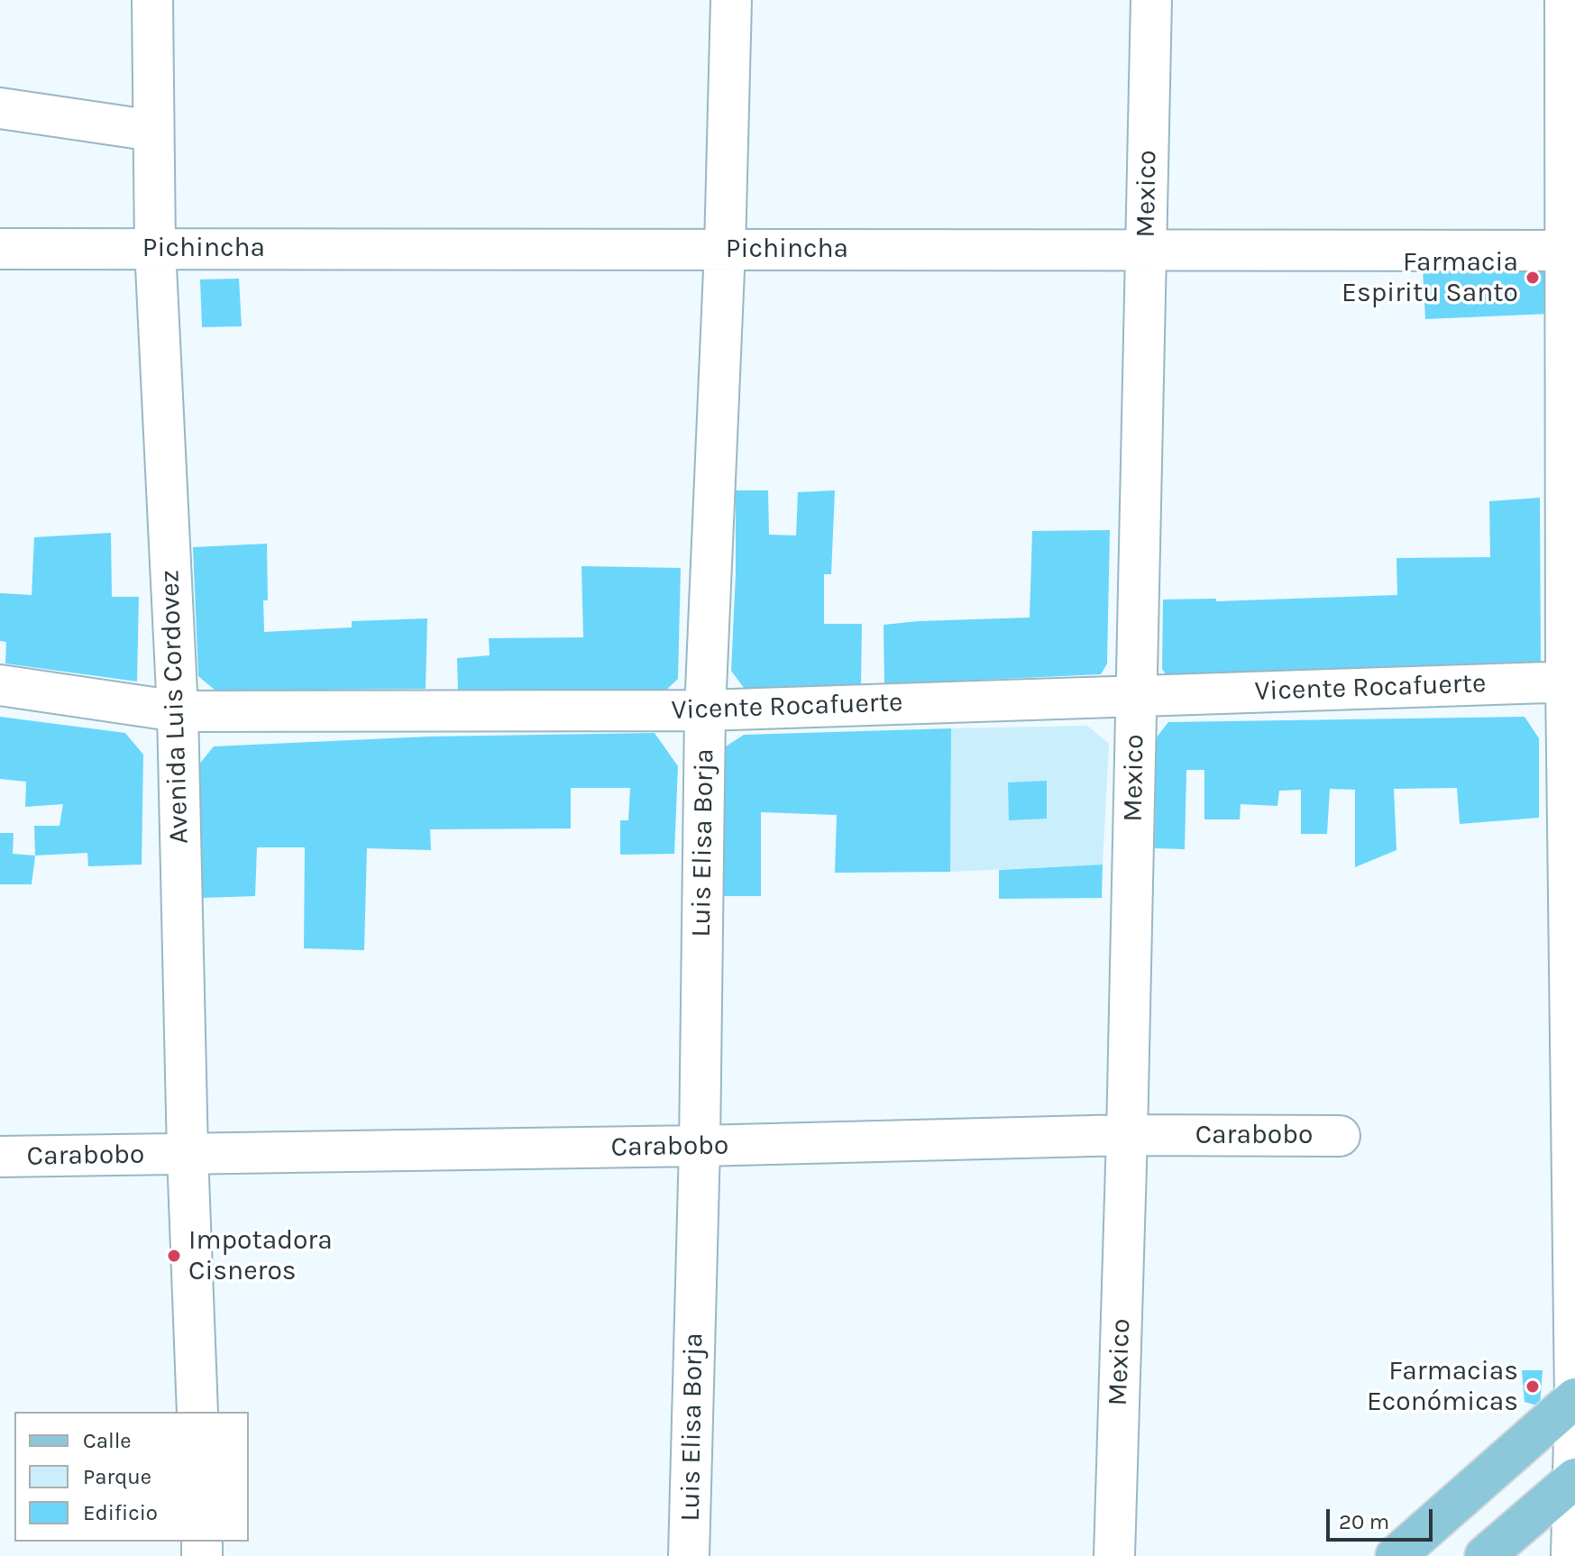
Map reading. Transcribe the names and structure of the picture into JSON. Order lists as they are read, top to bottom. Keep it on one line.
{"streets":{"street":["Mexico","Pichincha","Vicente Rocafuerte","Avenida Luis Cordovez","Luis Elisa Borja","Carabobo"]},"crossings":[["Mexico","Pichincha"],["Mexico","Vicente Rocafuerte"],["Mexico","Carabobo"],["Pichincha","Avenida Luis Cordovez"],["Pichincha","Luis Elisa Borja"],["Vicente Rocafuerte","Avenida Luis Cordovez"],["Vicente Rocafuerte","Luis Elisa Borja"],["Avenida Luis Cordovez","Carabobo"],["Luis Elisa Borja","Carabobo"]],"places":["Farmacia Espiritu Santo","Impotadora Cisneros","Farmacias Económicas"],"legend":["Calle","Parque","Edificio"],"scale_bar":"20 m"}
